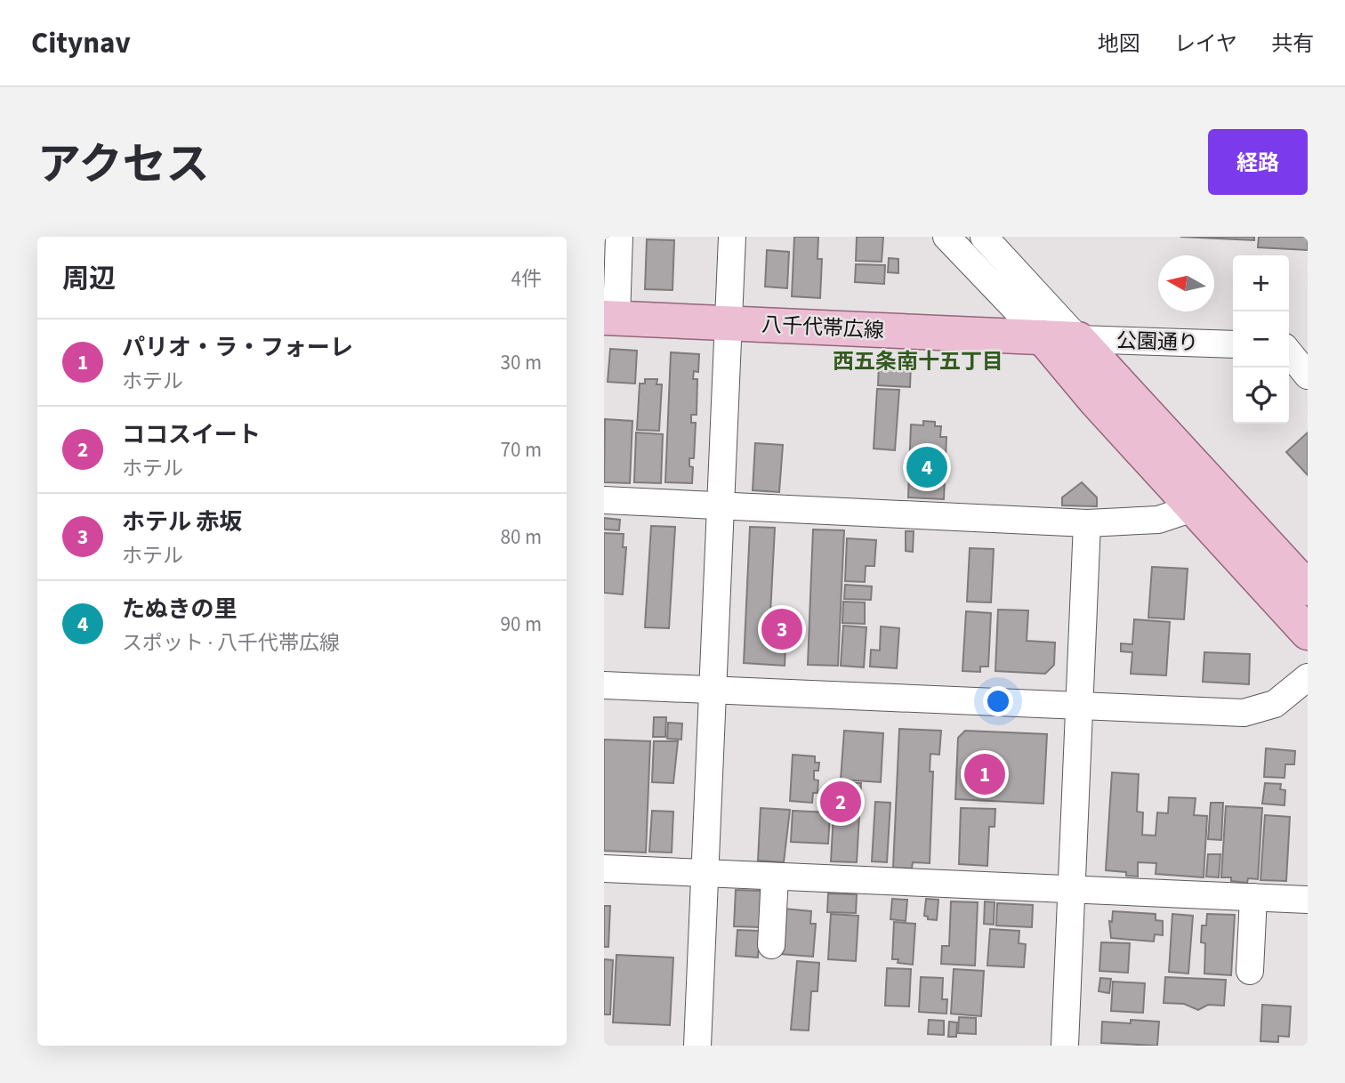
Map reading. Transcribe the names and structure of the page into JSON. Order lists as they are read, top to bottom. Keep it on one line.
{"streets":{"main road":["八千代帯広線"],"street":["公園通り"]},"crossings":[["八千代帯広線","公園通り"]],"districts":["西五条南十五丁目"],"north":"left","page":{"header":"Citynav","nav":["地図","レイヤ","共有"],"title":"アクセス","buttons":"経路","heading":["周辺","4件"],"map_buttons":["+","−"],"list":[{"mark":"1","name":"パリオ・ラ・フォーレ","note":"ホテル","value":"30 m"},{"mark":"2","name":"ココスイート","note":"ホテル","value":"70 m"},{"mark":"3","name":"ホテル 赤坂","note":"ホテル","value":"80 m"},{"mark":"4","name":"たぬきの里","note":"スポット · 八千代帯広線","value":"90 m"}],"pins":["4","3","1","2"]}}
